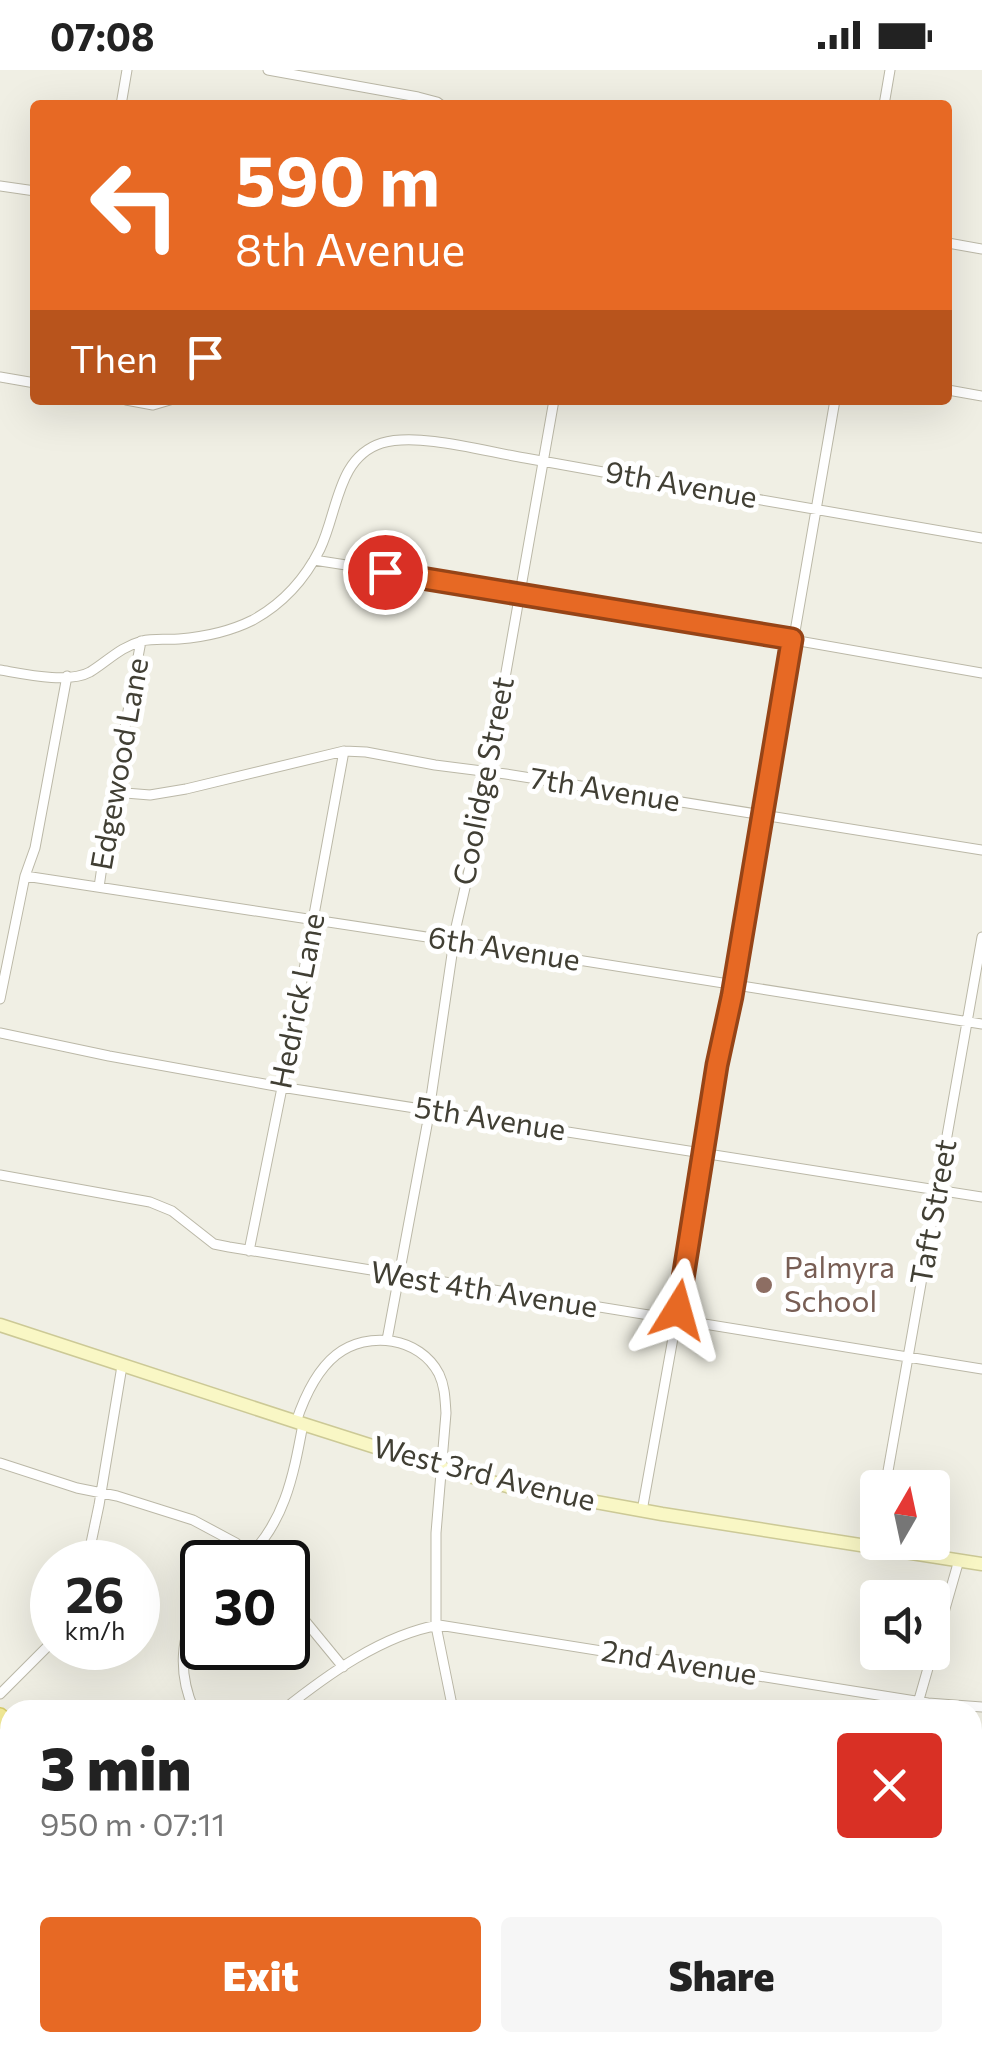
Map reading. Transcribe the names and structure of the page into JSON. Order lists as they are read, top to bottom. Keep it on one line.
{"streets":{"street":["9th Avenue","Edgewood Lane","Coolidge Street","7th Avenue","6th Avenue","Hedrick Lane","5th Avenue","Taft Street","West 4th Avenue","West 3rd Avenue","2nd Avenue"]},"crossings":[["9th Avenue","Coolidge Street"],["Edgewood Lane","7th Avenue"],["Edgewood Lane","6th Avenue"],["Coolidge Street","7th Avenue"],["Coolidge Street","6th Avenue"],["Coolidge Street","5th Avenue"],["Coolidge Street","West 4th Avenue"],["7th Avenue","Hedrick Lane"],["6th Avenue","Hedrick Lane"],["6th Avenue","Taft Street"],["Hedrick Lane","5th Avenue"],["Hedrick Lane","West 4th Avenue"],["5th Avenue","Taft Street"],["Taft Street","West 4th Avenue"]],"places":["Palmyra School"],"north":"top","page":{"status":"07:08","turn":["590 m","8th Avenue"],"then":"Then","speed":"26 km/h","limit":"30","heading":["3 min","950 m · 07:11"],"buttons":["Exit","Share"]}}
